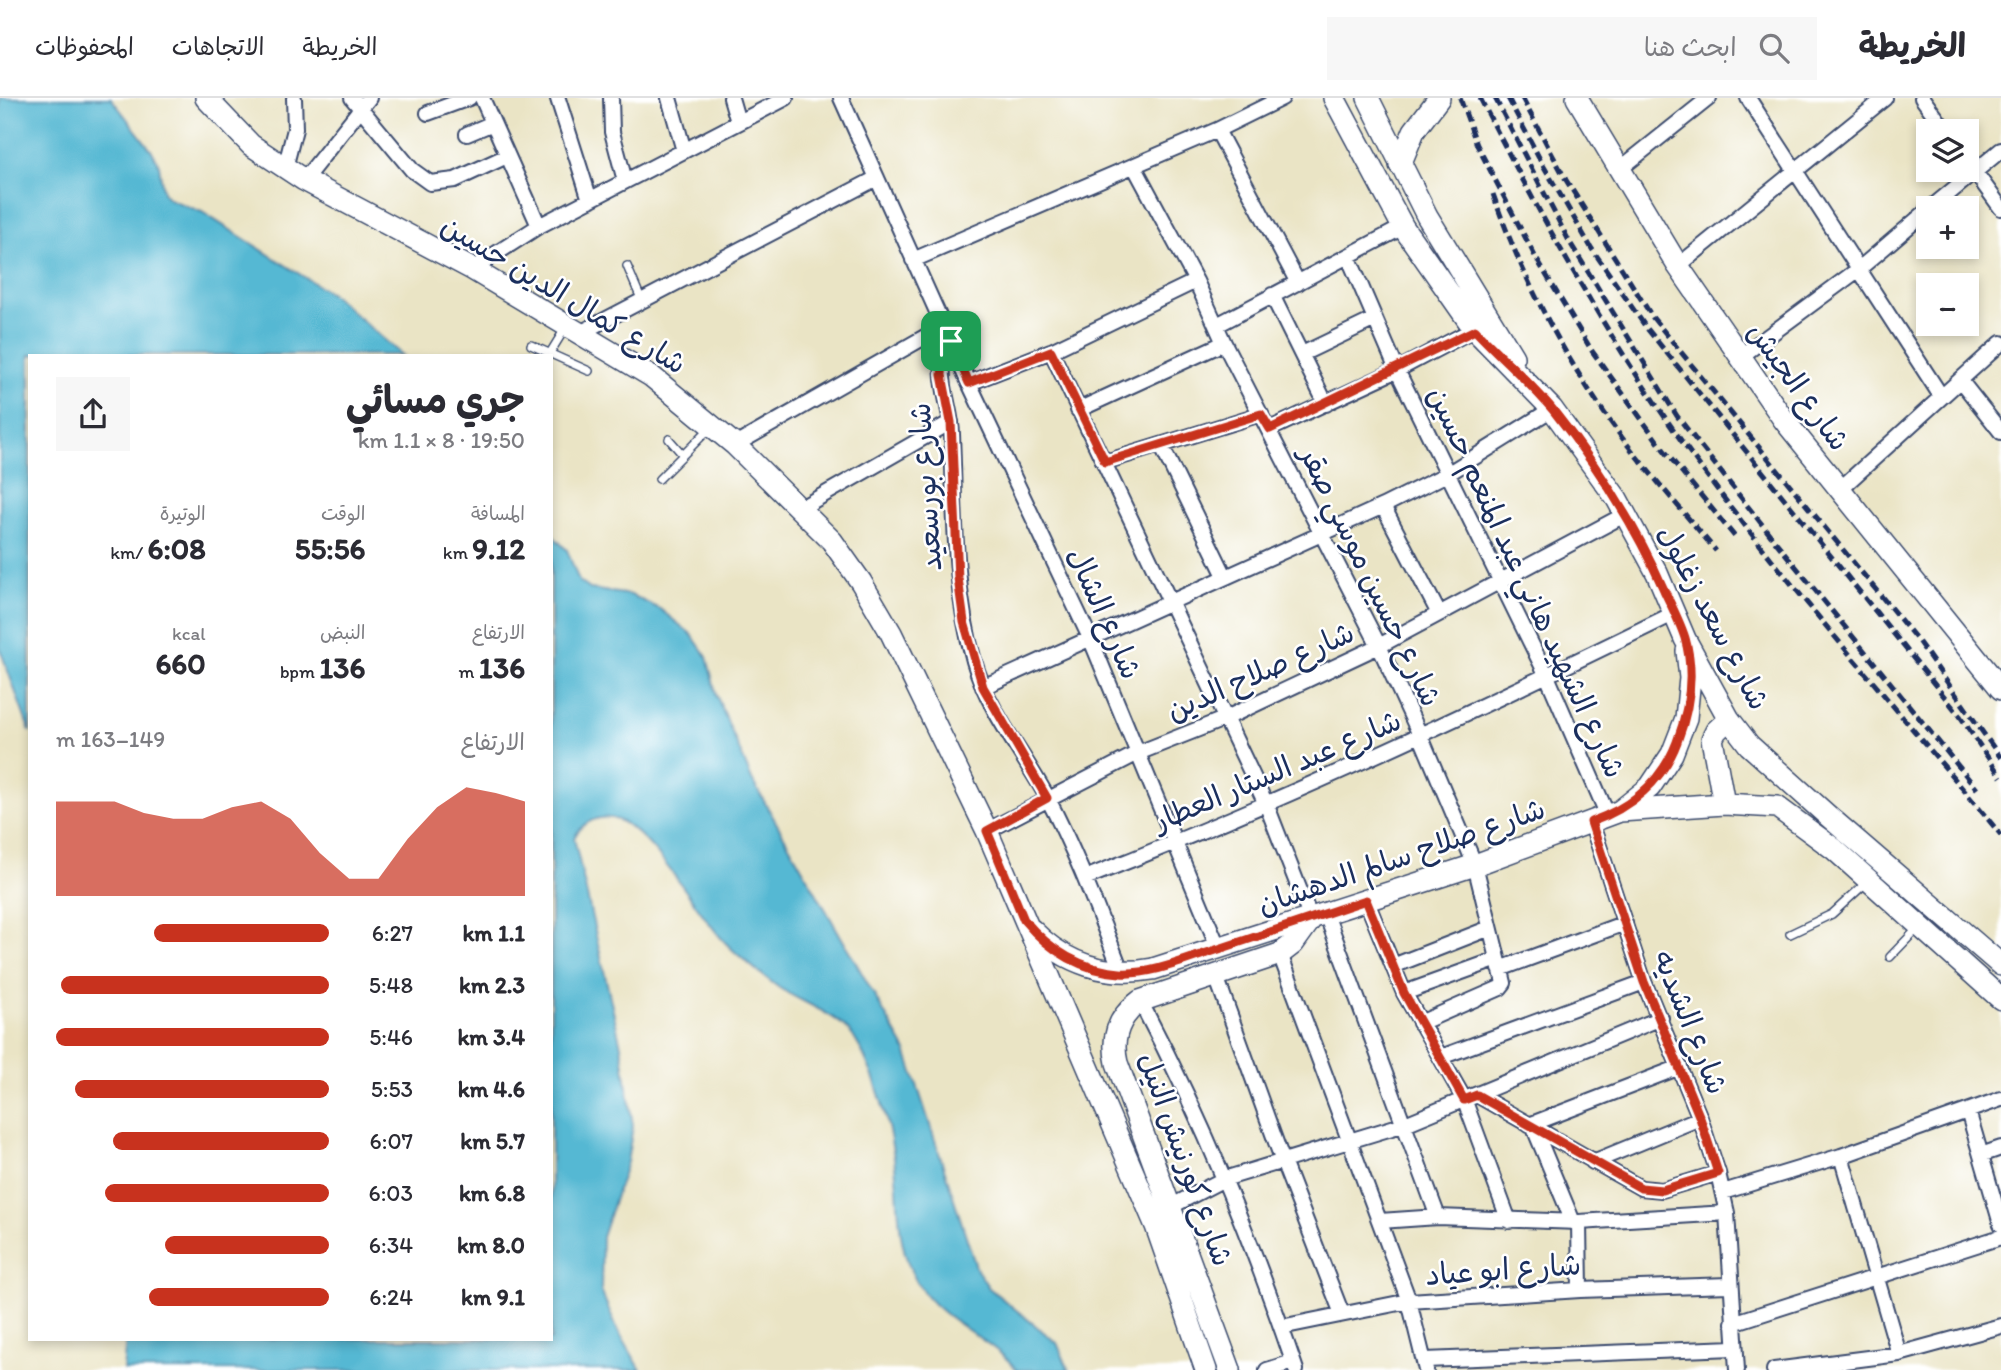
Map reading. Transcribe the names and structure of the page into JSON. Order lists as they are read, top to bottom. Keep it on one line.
{"streets":{"main road":["شارع كمال الدين حسين","شارع الجيش","شارع سعد زغلول","شارع صلاح سالم الدهشان","شارع كورنيش النيل"],"street":["شارع بورسعيد","شارع حسين موسي صقر","شارع الشهيد هاني عبد المنعم حسين","شارع الشال","شارع صلاح الدين","شارع عبد الستار العطار","شارع الشديه","شارع ابو عياد"]},"crossings":[["شارع كمال الدين حسين","شارع صلاح الدين"],["شارع كمال الدين حسين","شارع صلاح سالم الدهشان"],["شارع كمال الدين حسين","شارع كورنيش النيل"],["شارع بورسعيد","شارع الشال"],["شارع بورسعيد","شارع صلاح الدين"],["شارع بورسعيد","شارع عبد الستار العطار"],["شارع بورسعيد","شارع صلاح سالم الدهشان"],["شارع حسين موسي صقر","شارع صلاح الدين"],["شارع حسين موسي صقر","شارع عبد الستار العطار"],["شارع حسين موسي صقر","شارع صلاح سالم الدهشان"],["شارع الشهيد هاني عبد المنعم حسين","شارع صلاح الدين"],["شارع الشهيد هاني عبد المنعم حسين","شارع عبد الستار العطار"],["شارع الشهيد هاني عبد المنعم حسين","شارع صلاح سالم الدهشان"],["شارع الشهيد هاني عبد المنعم حسين","شارع الشديه"],["شارع الشال","شارع صلاح الدين"],["شارع الشال","شارع عبد الستار العطار"],["شارع الشال","شارع صلاح سالم الدهشان"],["شارع سعد زغلول","شارع صلاح الدين"],["شارع سعد زغلول","شارع عبد الستار العطار"],["شارع سعد زغلول","شارع صلاح سالم الدهشان"],["شارع صلاح سالم الدهشان","شارع الشديه"],["شارع صلاح سالم الدهشان","شارع كورنيش النيل"],["شارع الشديه","شارع ابو عياد"]],"page":{"header":"الخريطة","search":"ابحث هنا","nav":["الخريطة","الاتجاهات","المحفوظات"],"map_buttons":["+","−"],"heading":["جري مسائي","19:50 · 8 × 1.1 km"],"stats":[["المسافة","9.12 km"],["الوقت","55:56"],["الوتيرة","6:08 /km"],["الارتفاع","136 m"],["النبض","136 bpm"],["kcal","660"]],"chart":["الارتفاع","149–163 m"],"list":[{"name":"1.1 km","note":"6:27"},{"name":"2.3 km","note":"5:48"},{"name":"3.4 km","note":"5:46"},{"name":"4.6 km","note":"5:53"},{"name":"5.7 km","note":"6:07"},{"name":"6.8 km","note":"6:03"},{"name":"8.0 km","note":"6:34"},{"name":"9.1 km","note":"6:24"}]}}
